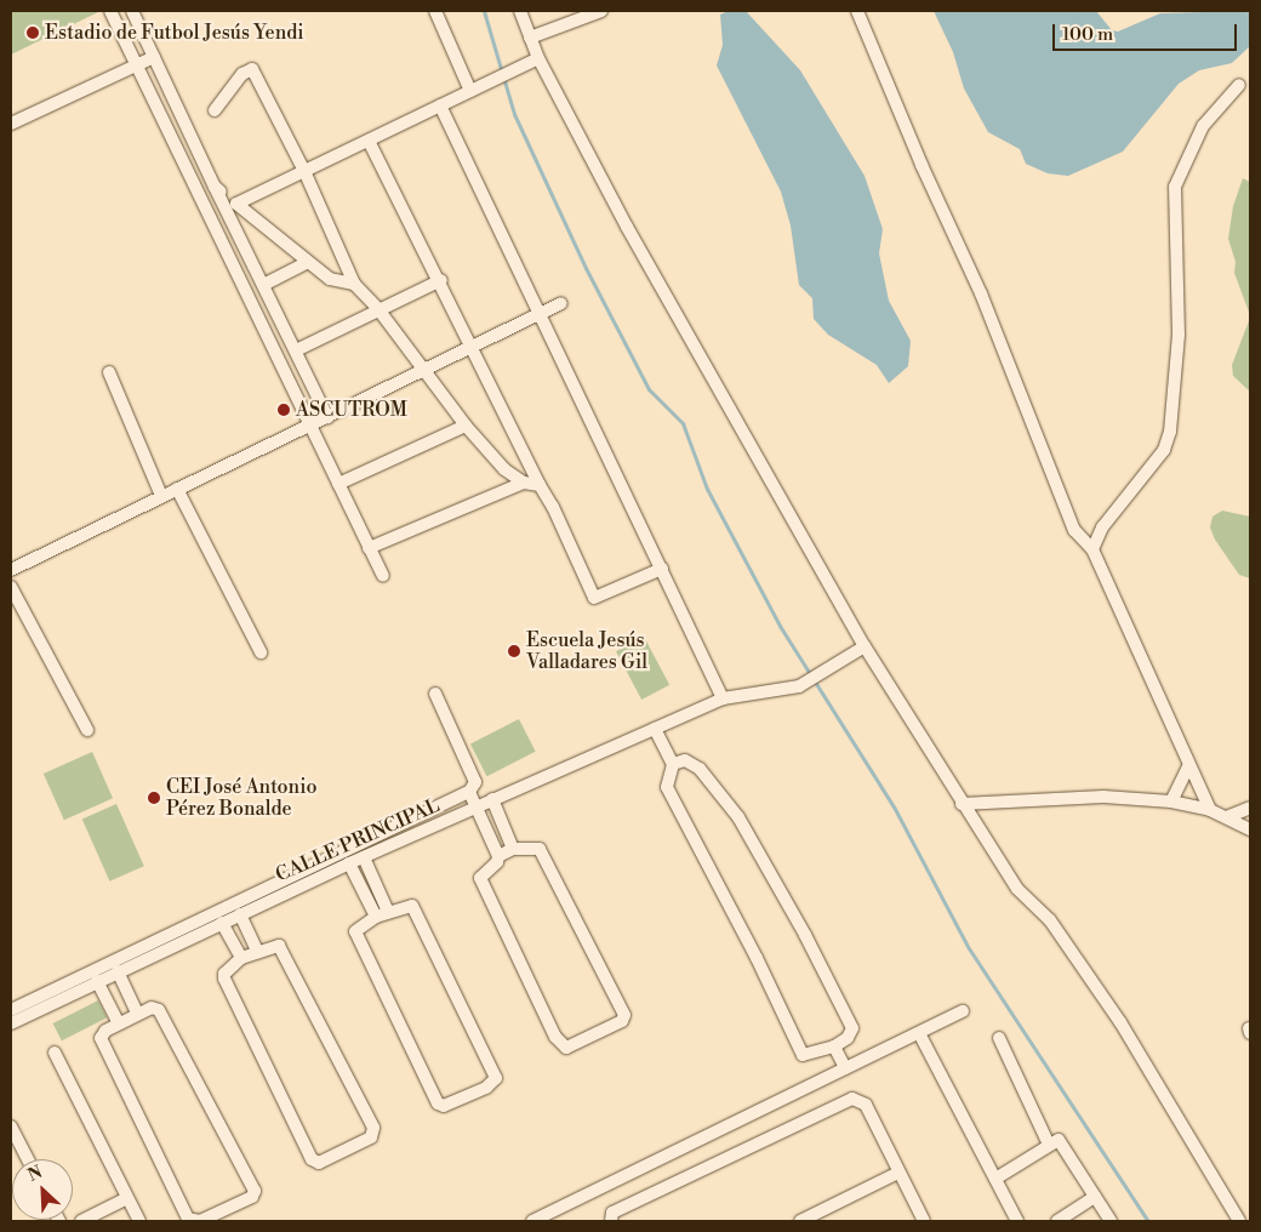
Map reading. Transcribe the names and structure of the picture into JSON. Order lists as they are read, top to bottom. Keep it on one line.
{"streets":{"street":["CALLE PRINCIPAL"]},"places":["Estadio de Futbol Jesús Yendi","ASCUTROM","Escuela Jesús Valladares Gil","CEI José Antonio Pérez Bonalde"],"scale_bar":"100 m","north":"top left"}
